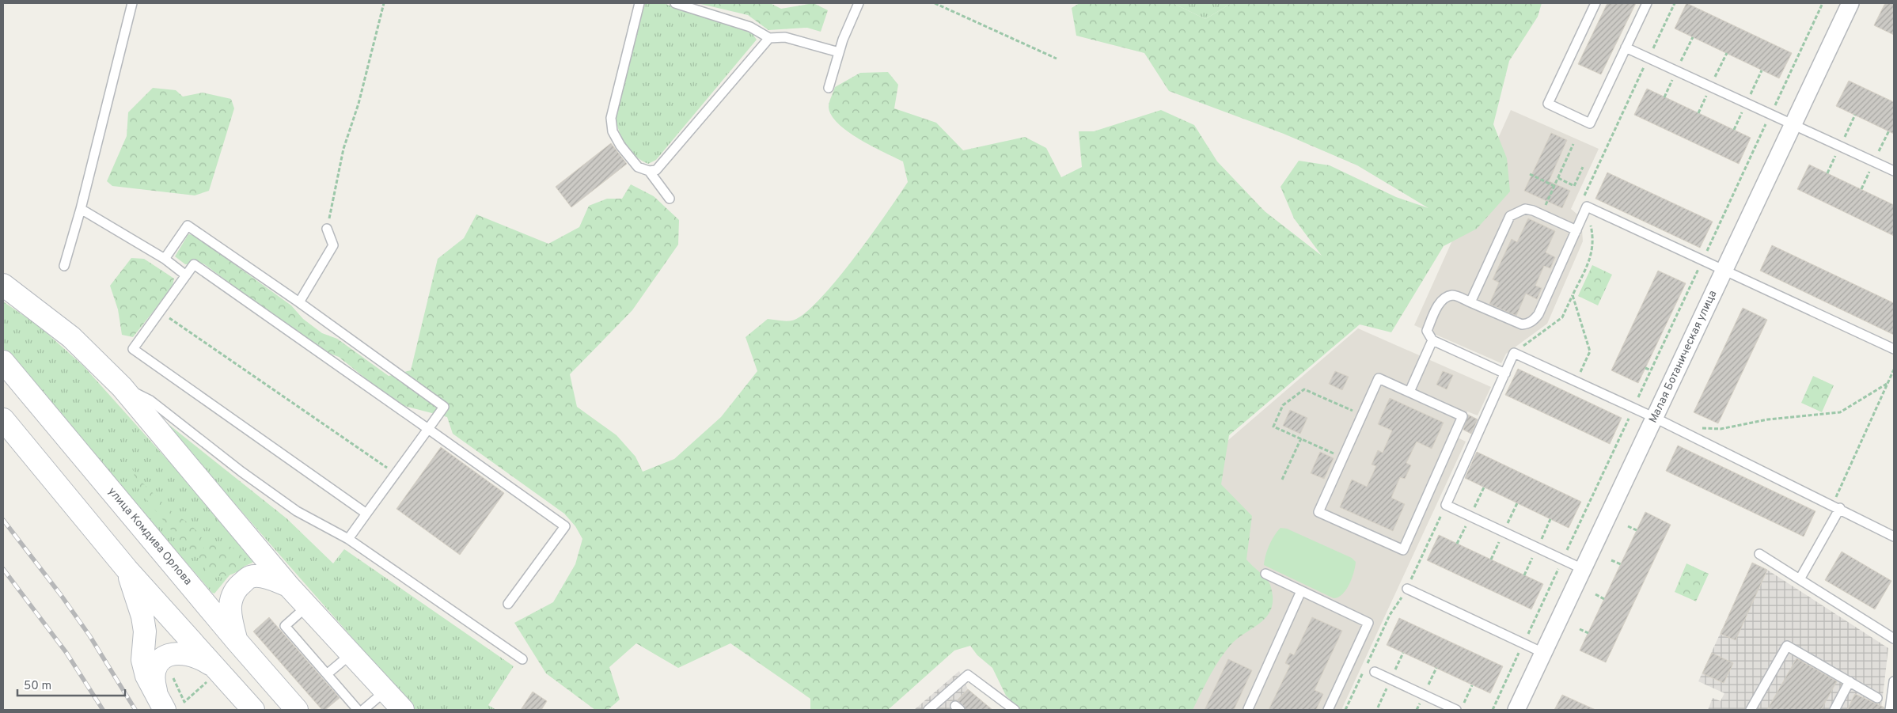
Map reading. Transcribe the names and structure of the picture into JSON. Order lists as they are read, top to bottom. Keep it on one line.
{"streets":{"street":["Малая Ботаническая улица","улица Комдива Орлова"]},"scale_bar":"50 m"}
